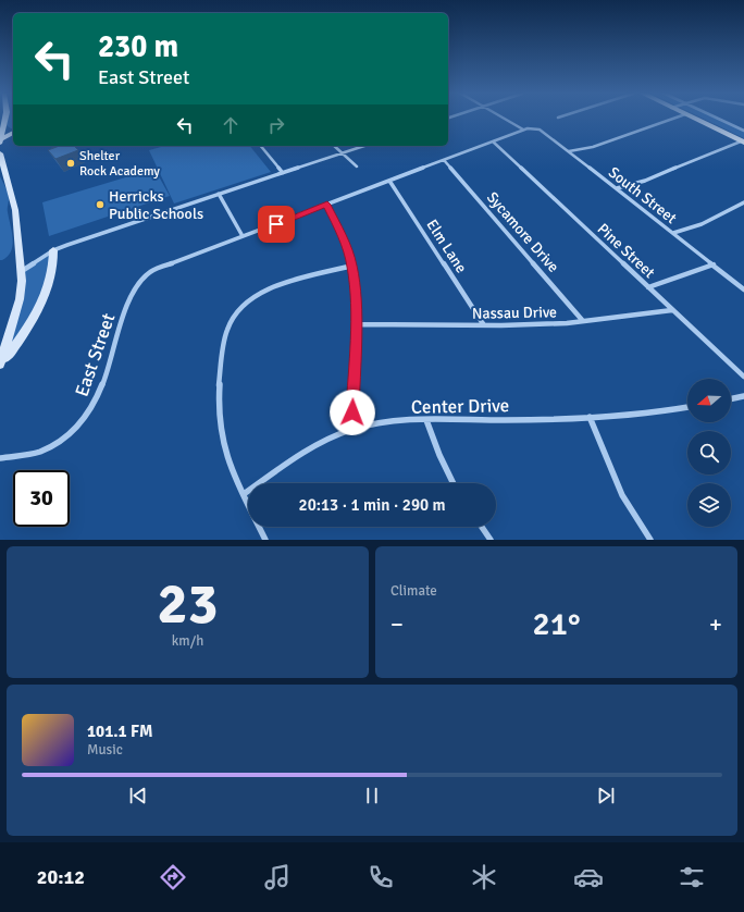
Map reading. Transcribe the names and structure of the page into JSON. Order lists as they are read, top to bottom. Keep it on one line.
{"streets":{"street":["South Street","Sycamore Drive","Elm Lane","Pine Street","Nassau Drive","East Street","Center Drive"]},"crossings":[["Sycamore Drive","Nassau Drive"],["Elm Lane","Nassau Drive"],["Pine Street","Nassau Drive"]],"places":["Shelter Rock Academy","Herricks Public Schools"],"north":"left","page":{"turn":["230 m","East Street"],"limit":"30","trip":"20:13 · 1 min · 290 m","tile":[["23","km/h"],"Climate"],"heat":["−","21°","+"],"song":["101.1 FM","Music"],"tabs":"20:12"}}
